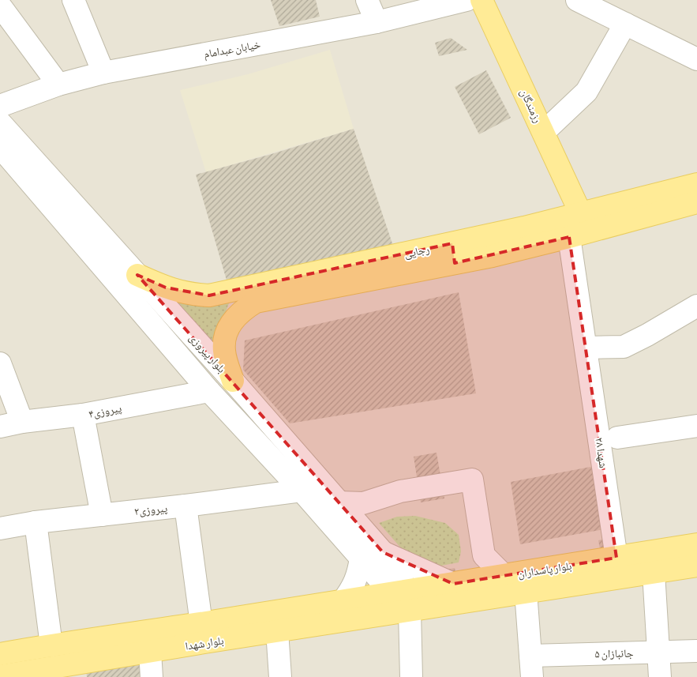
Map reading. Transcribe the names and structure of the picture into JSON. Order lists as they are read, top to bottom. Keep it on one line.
{"streets":{"main road":["رزمندگان","رجایی","بلوار پاسداران","بلوار شهدا"],"street":["خیابان عبدامام","بلوار پیروزی","پیروزی۴","شهدا ۲۸","پیروزی۲","جانبازان ۵"]},"crossings":[["رزمندگان","رجایی"],["رجایی","بلوار پیروزی"],["رجایی","شهدا ۲۸"],["بلوار پیروزی","پیروزی۴"],["بلوار پیروزی","پیروزی۲"],["بلوار پیروزی","بلوار پاسداران"],["بلوار پیروزی","بلوار شهدا"],["شهدا ۲۸","بلوار پاسداران"],["بلوار پاسداران","بلوار شهدا"]]}
